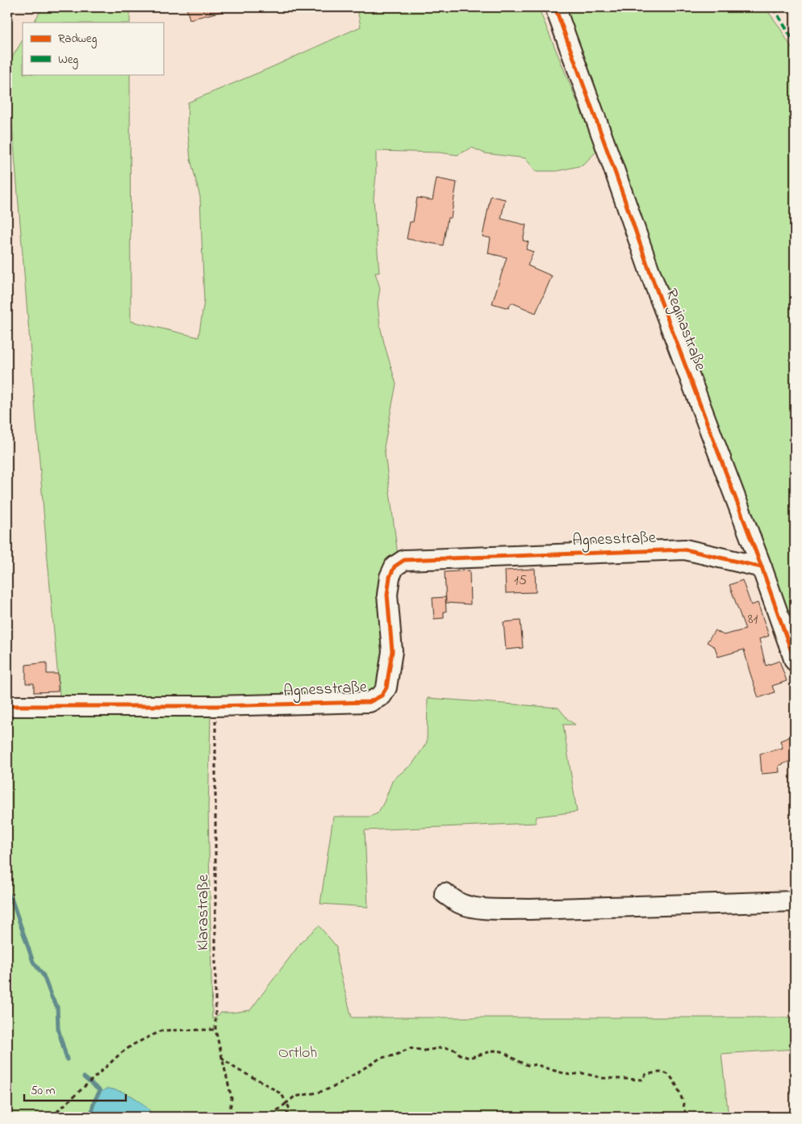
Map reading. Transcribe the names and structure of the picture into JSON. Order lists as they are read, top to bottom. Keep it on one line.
{"streets":{"street":["Reginastraße","Agnesstraße"],"path":["Klarastraße"]},"crossings":[["Reginastraße","Agnesstraße"],["Agnesstraße","Klarastraße"]],"parks":["Ortloh"],"house_numbers":["15","81"],"legend":["Radweg","Weg"],"scale_bar":"50 m"}
